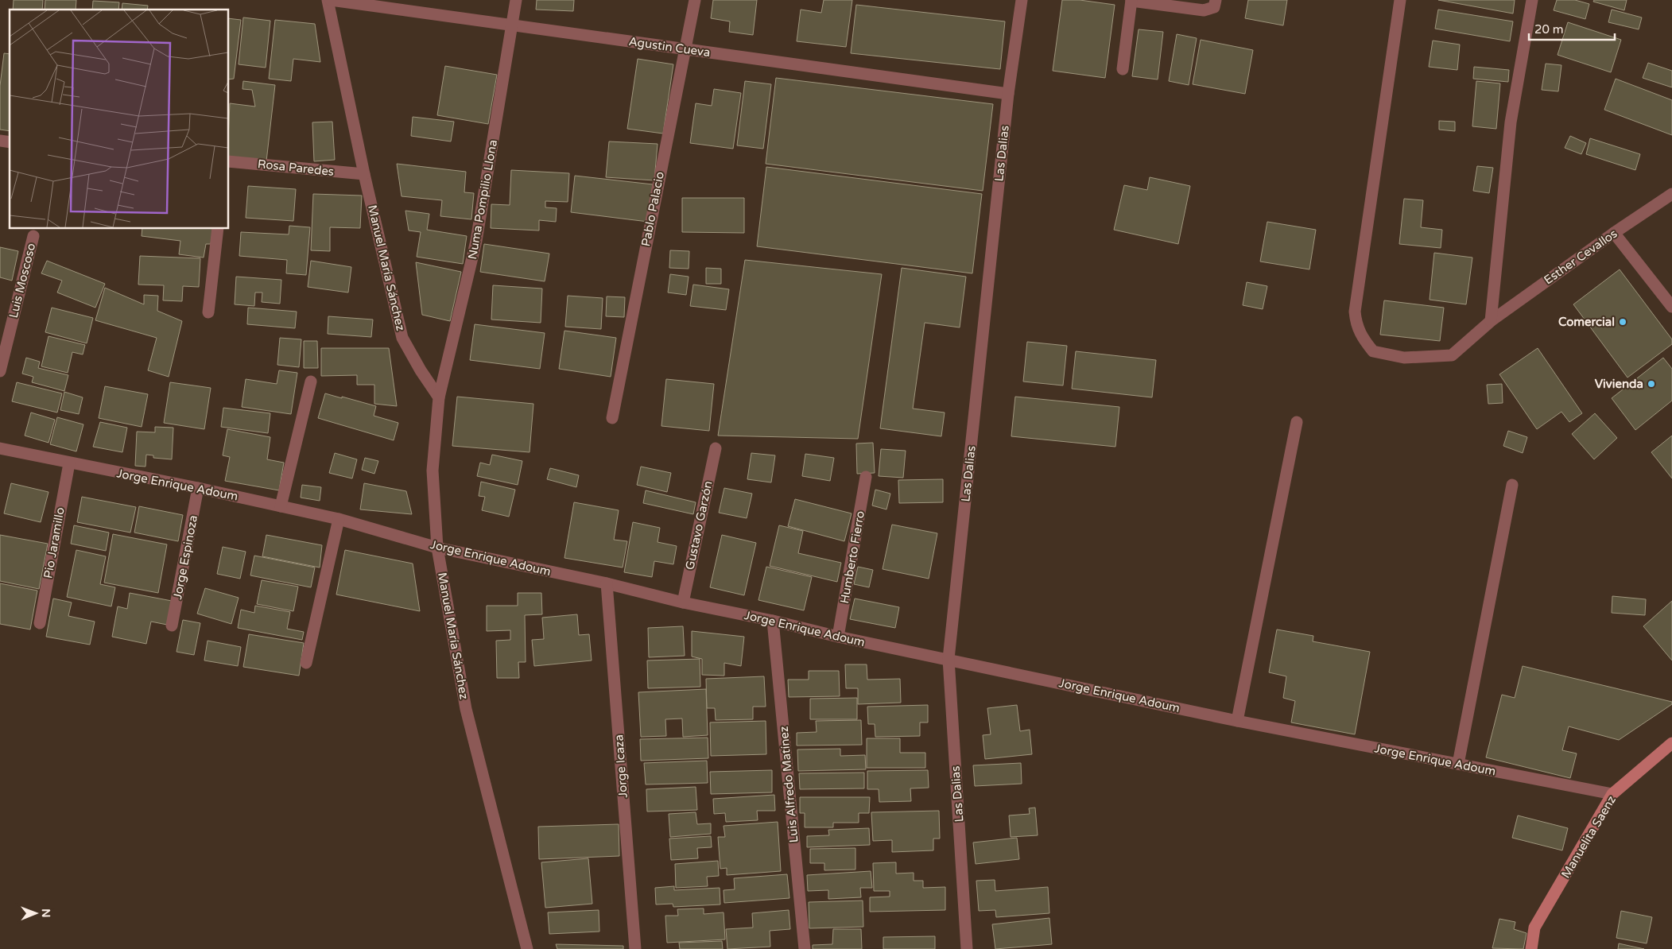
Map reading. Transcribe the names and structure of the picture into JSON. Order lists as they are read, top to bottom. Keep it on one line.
{"streets":{"street":["Agustin Cueva","Las Dalias","Rosa Paredes","Numa Pompilio Llona","Pablo Palacio","Esther Cevallos","Manuel María Sánchez","Luis Moscoso","Jorge Enrique Adoum","Gustavo Garzón","Pio Jaramillo","Jorge Espinoza","Humberto Fierro","Jorge Icaza","Luis Alfredo Matínez","Manuelita Saenz"]},"crossings":[["Agustin Cueva","Las Dalias"],["Agustin Cueva","Numa Pompilio Llona"],["Agustin Cueva","Pablo Palacio"],["Las Dalias","Jorge Enrique Adoum"],["Rosa Paredes","Manuel María Sánchez"],["Numa Pompilio Llona","Manuel María Sánchez"],["Manuel María Sánchez","Jorge Enrique Adoum"],["Jorge Enrique Adoum","Gustavo Garzón"],["Jorge Enrique Adoum","Pio Jaramillo"],["Jorge Enrique Adoum","Jorge Espinoza"],["Jorge Enrique Adoum","Humberto Fierro"],["Jorge Enrique Adoum","Jorge Icaza"],["Jorge Enrique Adoum","Luis Alfredo Matínez"],["Jorge Enrique Adoum","Manuelita Saenz"]],"places":["Comercial","Vivienda"],"scale_bar":"20 m","north":"right"}
